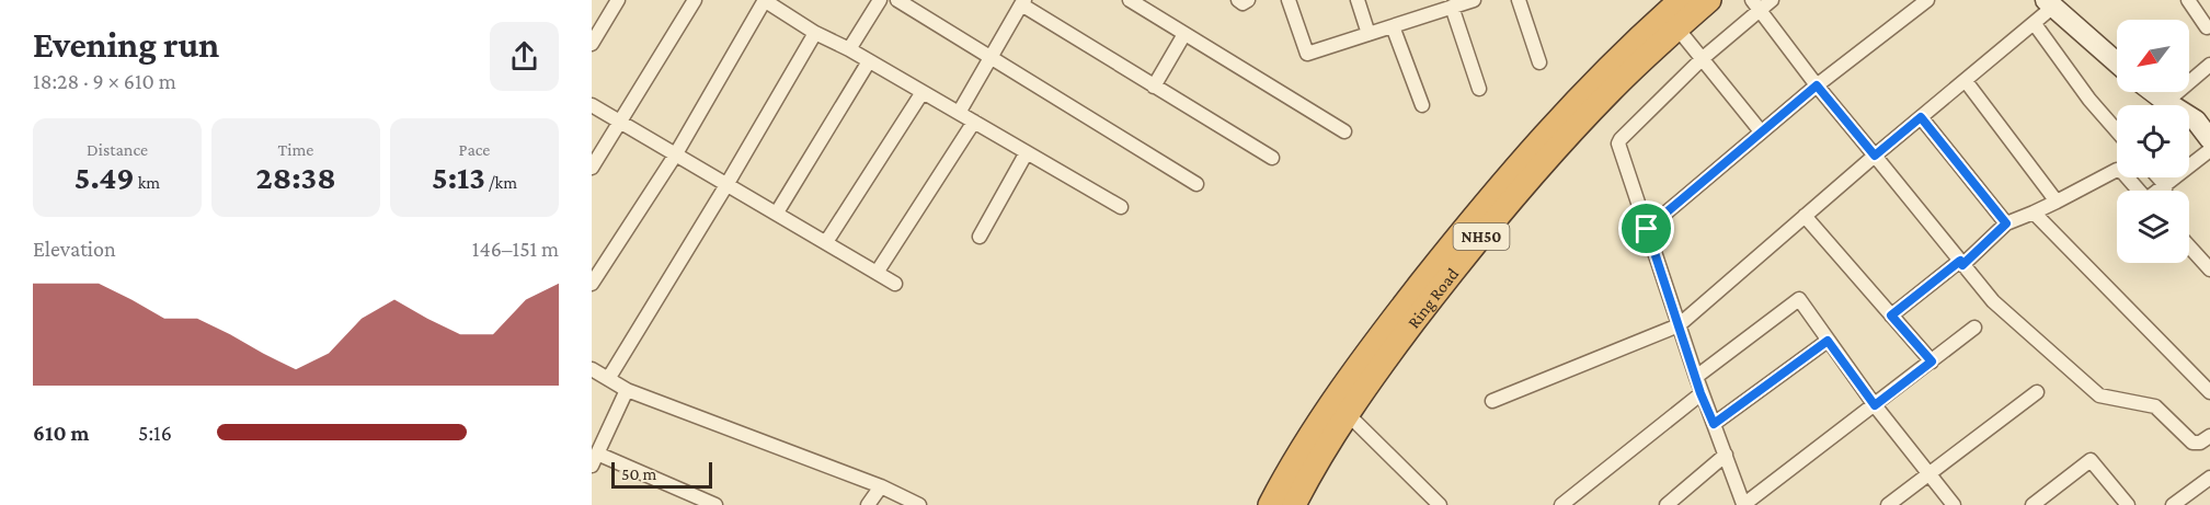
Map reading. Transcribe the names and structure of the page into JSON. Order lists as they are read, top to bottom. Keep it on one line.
{"streets":{"highway":["NH50","Ring Road"]},"scale_bar":"50 m","north":"bottom left","page":{"heading":["Evening run","18:28 · 9 × 610 m"],"stats":[["Distance","5.49 km"],["Time","28:38"],["Pace","5:13 /km"]],"chart":["Elevation","146–151 m"],"list":[{"name":"610 m","note":"5:16"}],"scale":"50 m"}}
